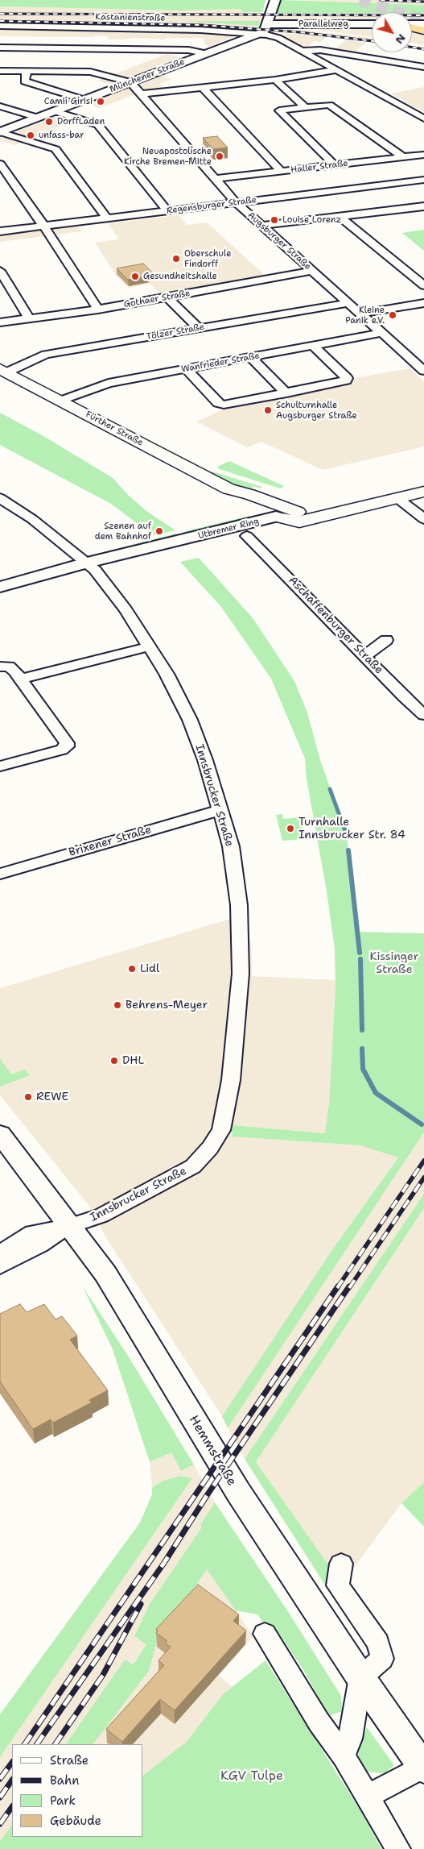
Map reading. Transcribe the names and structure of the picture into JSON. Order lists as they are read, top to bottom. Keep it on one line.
{"streets":{"main road":["Fürther Straße","Utbremer Ring"],"street":["Kastanienstraße","Parallelweg","Münchener Straße","Haller Straße","Regensburger Straße","Augsburger Straße","Gothaer Straße","Tölzer Straße","Wanfrieder Straße","Aschaffenburger Straße","Innsbrucker Straße","Brixener Straße","Hemmstraße"]},"crossings":[["Kastanienstraße","Münchener Straße"],["Parallelweg","Münchener Straße"],["Münchener Straße","Augsburger Straße"],["Haller Straße","Augsburger Straße"],["Regensburger Straße","Augsburger Straße"],["Augsburger Straße","Gothaer Straße"],["Augsburger Straße","Tölzer Straße"],["Augsburger Straße","Wanfrieder Straße"],["Tölzer Straße","Fürther Straße"],["Wanfrieder Straße","Fürther Straße"],["Fürther Straße","Utbremer Ring"],["Utbremer Ring","Aschaffenburger Straße"],["Utbremer Ring","Innsbrucker Straße"],["Innsbrucker Straße","Brixener Straße"],["Innsbrucker Straße","Hemmstraße"]],"parks":["Kissinger Straße","KGV Tulpe"],"places":["Camii Girisi","DorffLaden","unfass-bar","Neuapostolische Kirche Bremen-Mitte","Louise Lorenz","Oberschule Findorff","Gesundheitshalle","Kleine Panik e.V.","Schulturnhalle Augsburger Straße","Szenen auf dem Bahnhof","Turnhalle Innsbrucker Str. 84","Lidl","Behrens-Meyer","DHL","REWE"],"legend":["Straße","Bahn","Park","Gebäude"],"north":"bottom right"}
